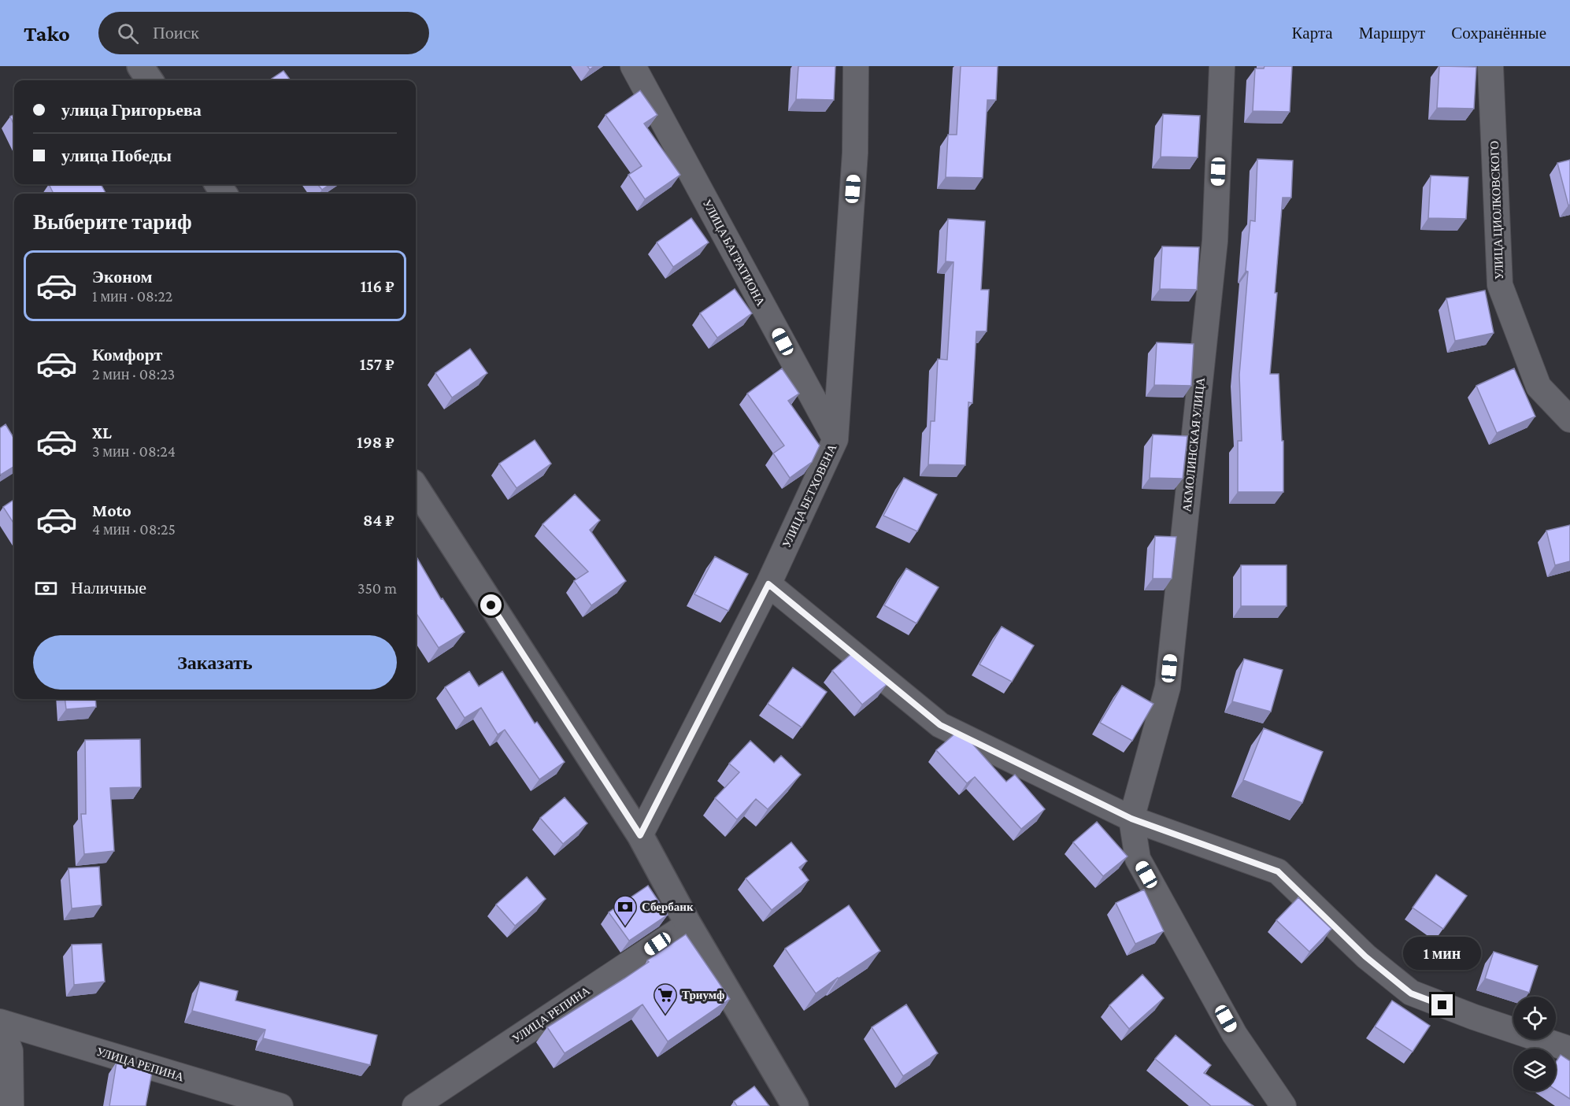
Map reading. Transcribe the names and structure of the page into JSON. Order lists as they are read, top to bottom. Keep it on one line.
{"streets":{"street":["УЛИЦА ЦИОЛКОВСКОГО","УЛИЦА БАГРАТИОНА","АКМОЛИНСКАЯ УЛИЦА","УЛИЦА БЕТХОВЕНА","УЛИЦА РЕПИНА"]},"crossings":[["УЛИЦА БАГРАТИОНА","УЛИЦА БЕТХОВЕНА"]],"places":{"bank":["Сбербанк"],"supermarket":["Триумф"]},"page":{"header":"Tako","search":"Поиск","nav":["Карта","Маршрут","Сохранённые"],"banner":["улица Григорьева","улица Победы"],"heading":"Выберите тариф","list":[{"name":"Эконом","note":"1 мин · 08:22","value":"116 ₽"},{"name":"Комфорт","note":"2 мин · 08:23","value":"157 ₽"},{"name":"XL","note":"3 мин · 08:24","value":"198 ₽"},{"name":"Moto","note":"4 мин · 08:25","value":"84 ₽"}],"pay":["Наличные","350 m"],"buttons":"Заказать","bubble":"1 мин"}}
